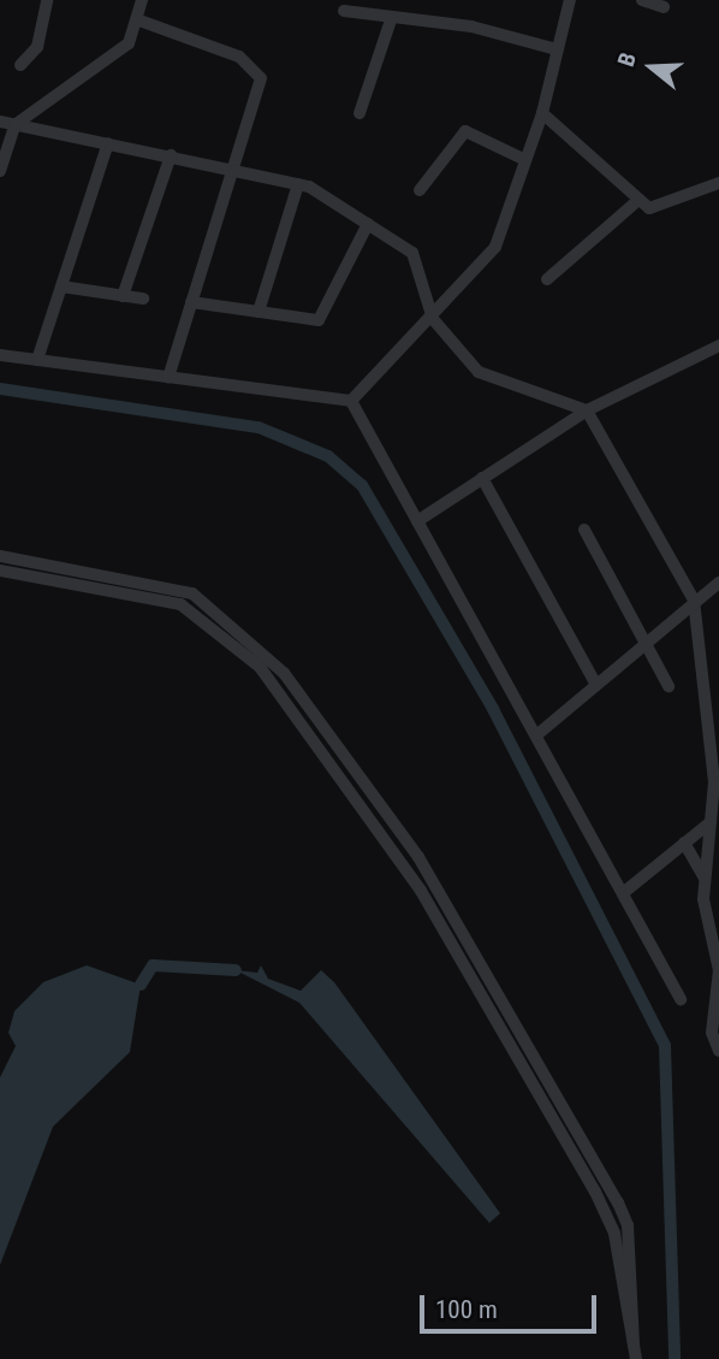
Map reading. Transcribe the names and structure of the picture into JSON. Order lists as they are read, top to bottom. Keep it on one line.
{"scale_bar":"100 m","north":"left"}
